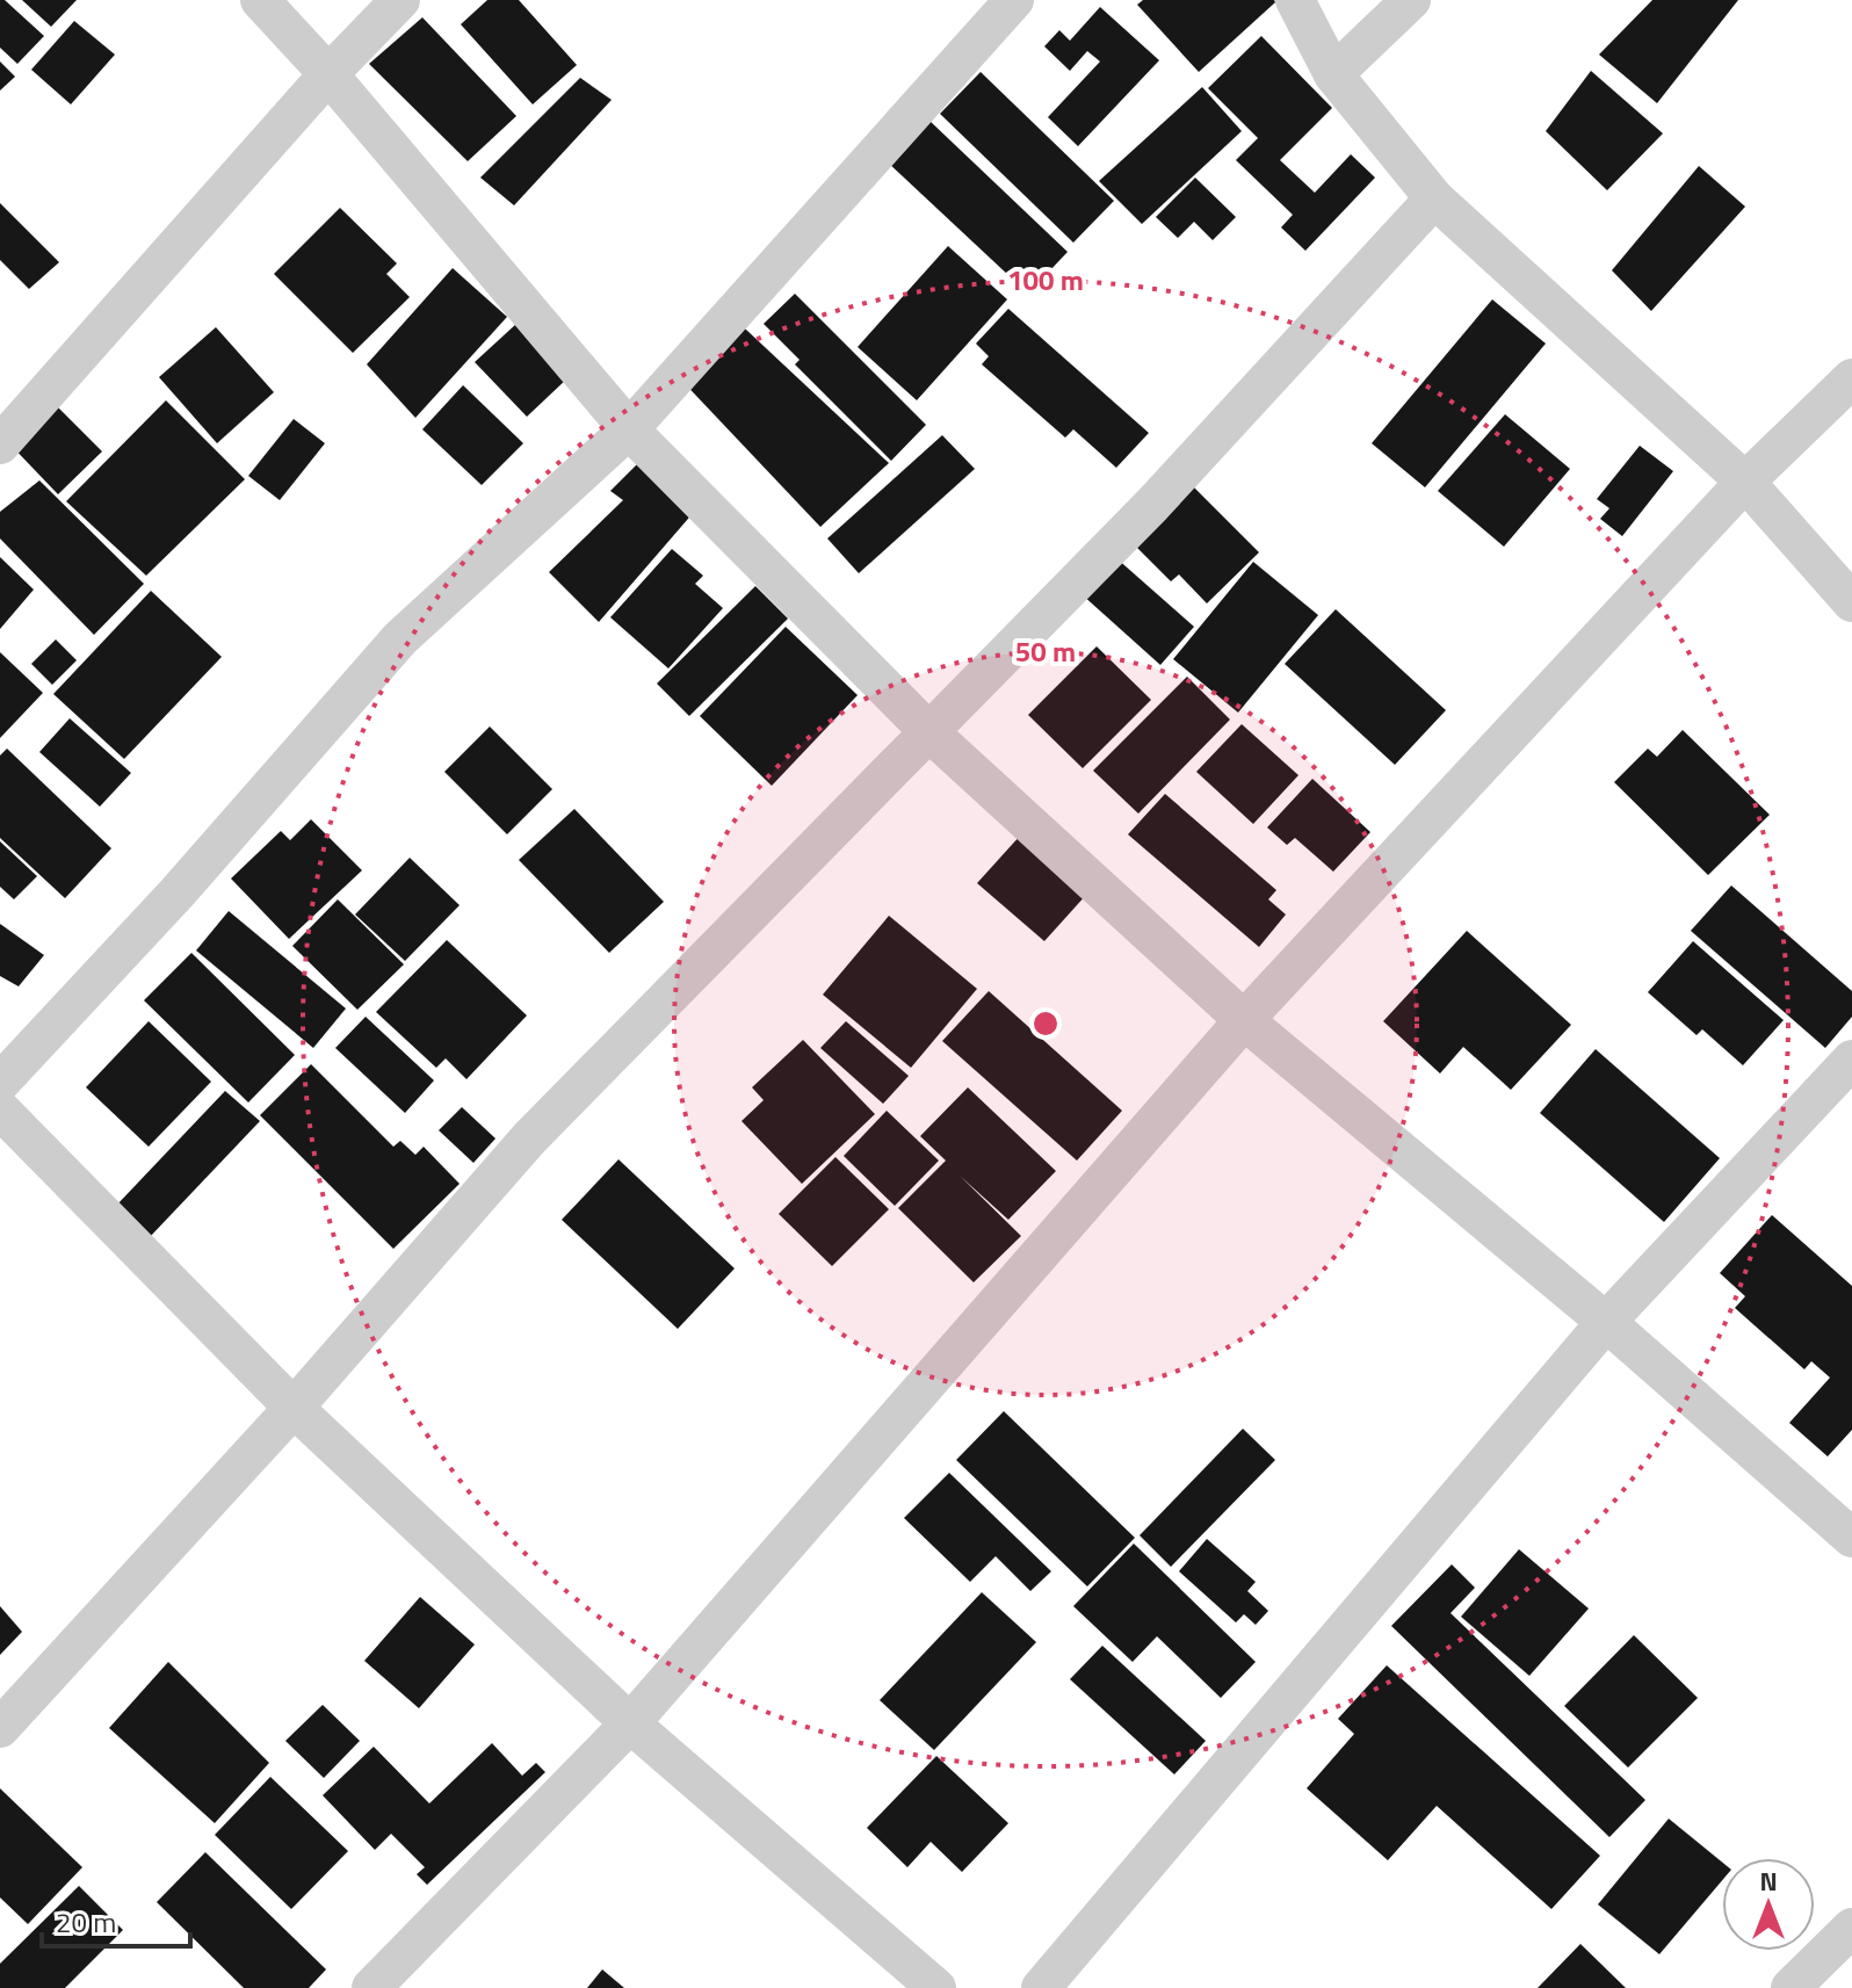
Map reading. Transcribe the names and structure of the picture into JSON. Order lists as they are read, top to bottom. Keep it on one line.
{"scale_bar":"20 m","north":"top","rings":["100 m","50 m"]}
